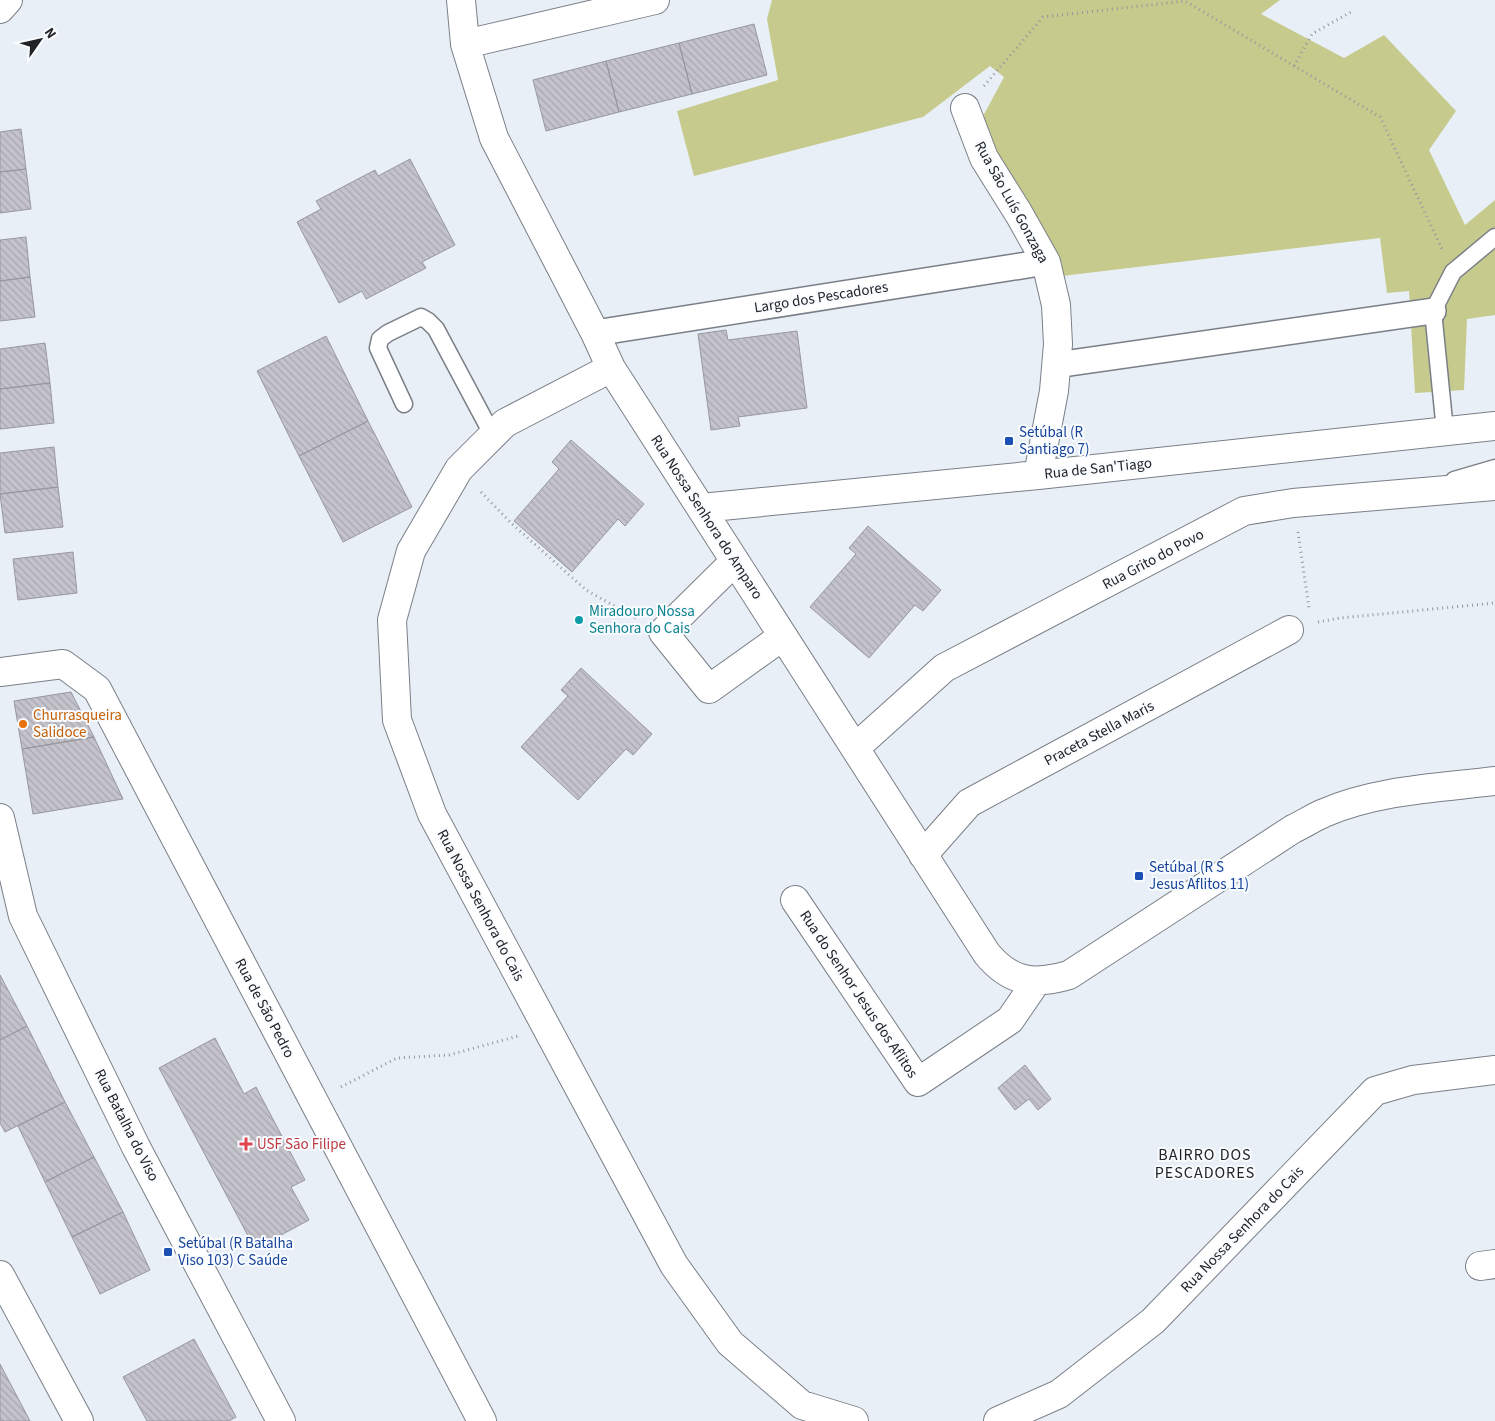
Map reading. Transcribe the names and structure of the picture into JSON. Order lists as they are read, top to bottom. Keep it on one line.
{"streets":{"street":["Rua São Luís Gonzaga","Largo dos Pescadores","Rua de San'Tiago","Rua Nossa Senhora do Amparo","Rua Grito do Povo","Praceta Stella Maris","Rua Nossa Senhora do Cais","Rua do Senhor Jesus dos Aflitos","Rua de São Pedro","Rua Batalha do Viso"]},"crossings":[["Rua São Luís Gonzaga","Largo dos Pescadores"],["Rua São Luís Gonzaga","Rua de San'Tiago"],["Largo dos Pescadores","Rua Nossa Senhora do Amparo"],["Rua de San'Tiago","Rua Nossa Senhora do Amparo"],["Rua Nossa Senhora do Amparo","Rua Grito do Povo"],["Rua Nossa Senhora do Amparo","Praceta Stella Maris"],["Rua Nossa Senhora do Amparo","Rua Nossa Senhora do Cais"],["Rua Nossa Senhora do Amparo","Rua do Senhor Jesus dos Aflitos"]],"districts":["BAIRRO DOS PESCADORES"],"places":{"transit":["Setúbal (R Santiago 7)","Setúbal (R S Jesus Aflitos 11)","Setúbal (R Batalha Viso 103) C Saúde"],"other":["Miradouro Nossa Senhora do Cais","Churrasqueira Salidoce"],"health":["USF São Filipe"]},"north":"top right"}
